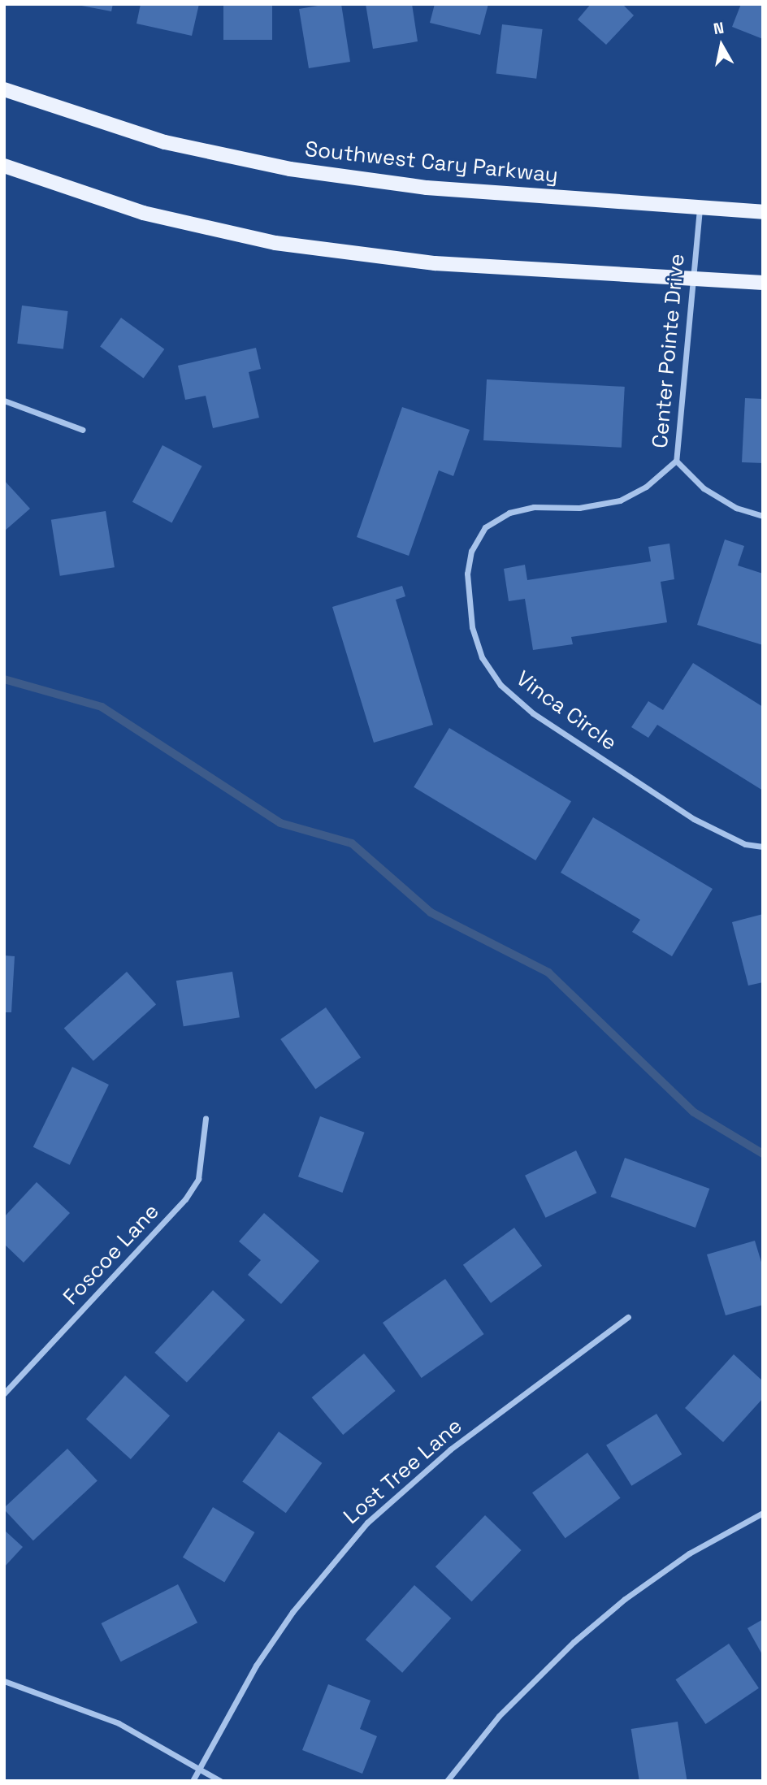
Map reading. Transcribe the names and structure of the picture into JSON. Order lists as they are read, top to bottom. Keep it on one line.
{"streets":{"main road":["Southwest Cary Parkway"],"street":["Center Pointe Drive","Vinca Circle","Foscoe Lane","Lost Tree Lane"]},"crossings":[["Southwest Cary Parkway","Center Pointe Drive"],["Center Pointe Drive","Vinca Circle"]],"north":"top"}
